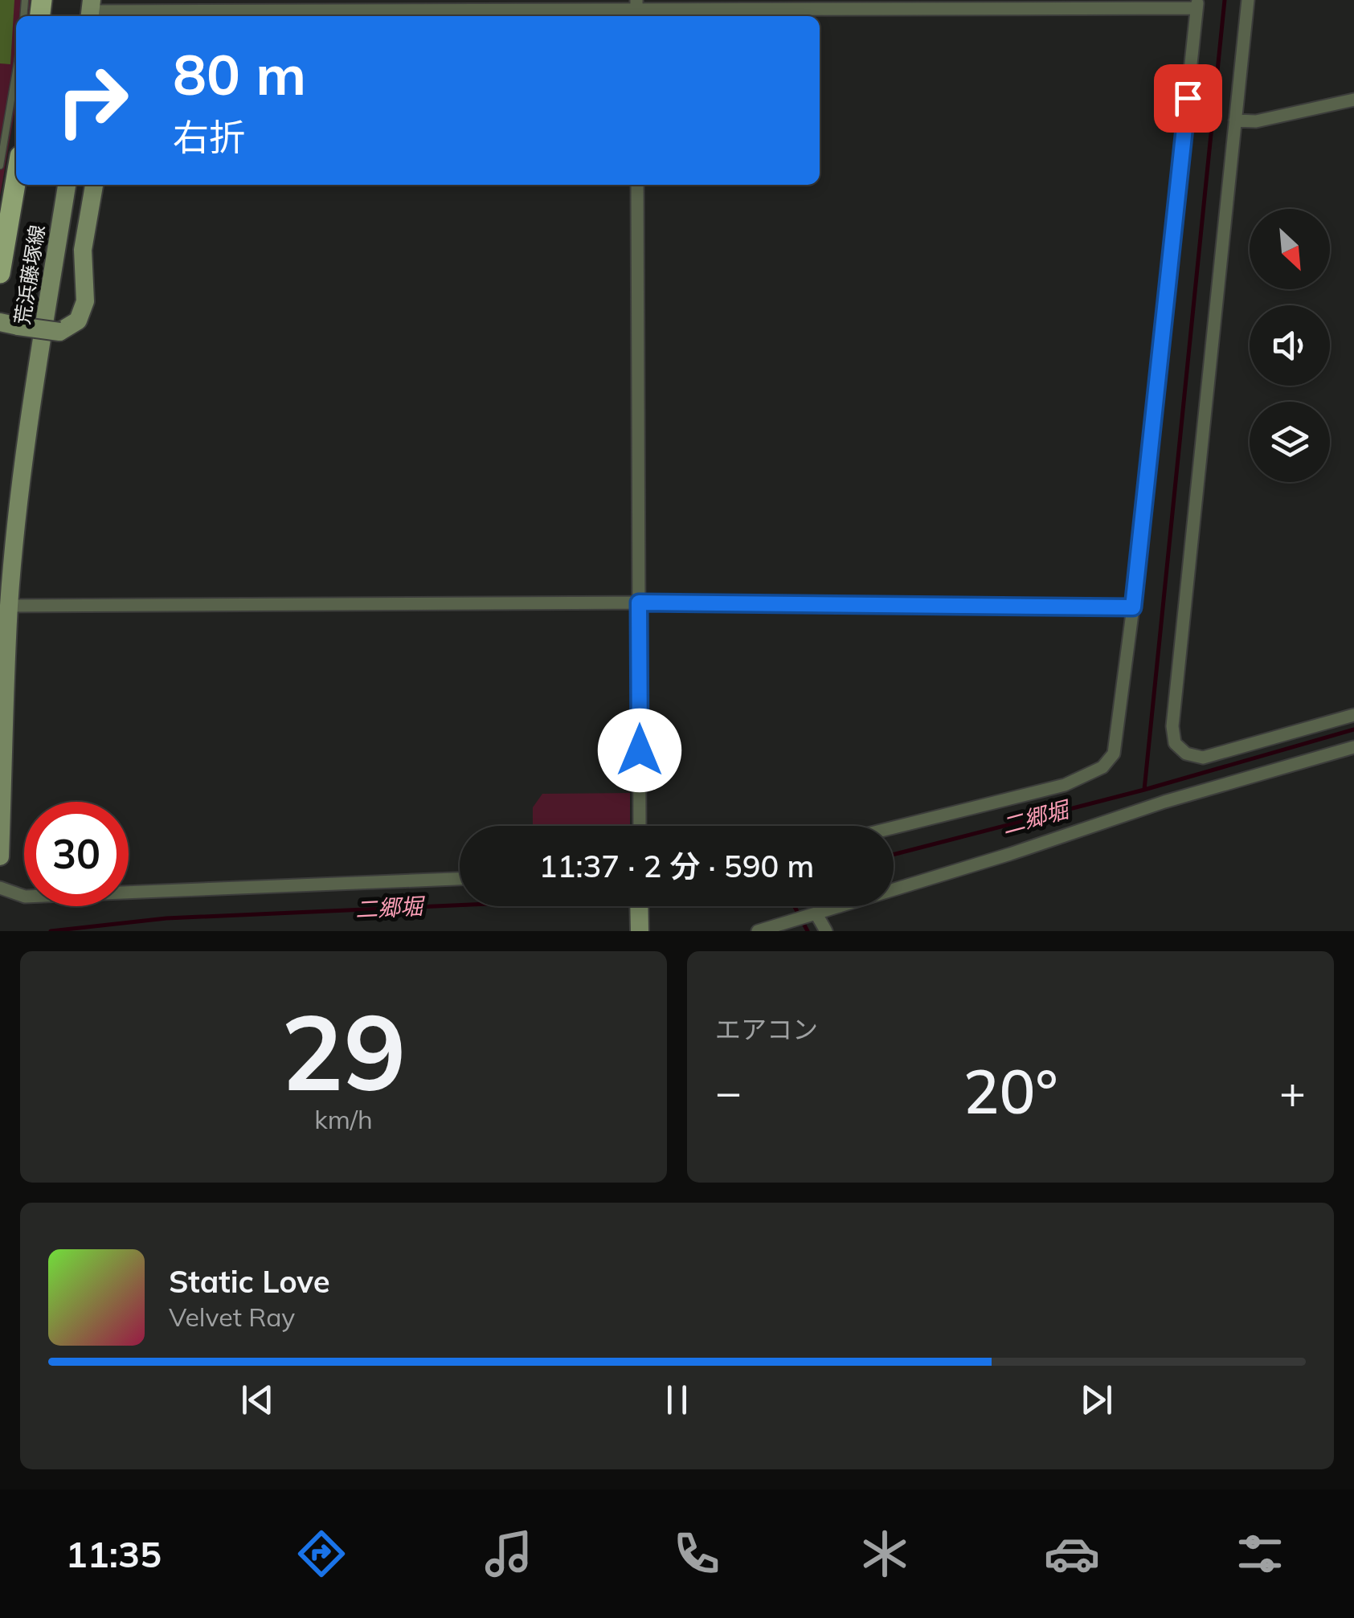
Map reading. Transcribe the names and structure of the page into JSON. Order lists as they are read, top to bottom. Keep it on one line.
{"streets":{"street":["荒浜藤塚線"]},"water":["二郷堀"],"north":"bottom right","page":{"turn":["80 m","右折"],"limit":"30","trip":"11:37 · 2 分 · 590 m","tile":[["29","km/h"],"エアコン"],"heat":["−","20°","+"],"song":["Static Love","Velvet Ray"],"tabs":"11:35"}}
